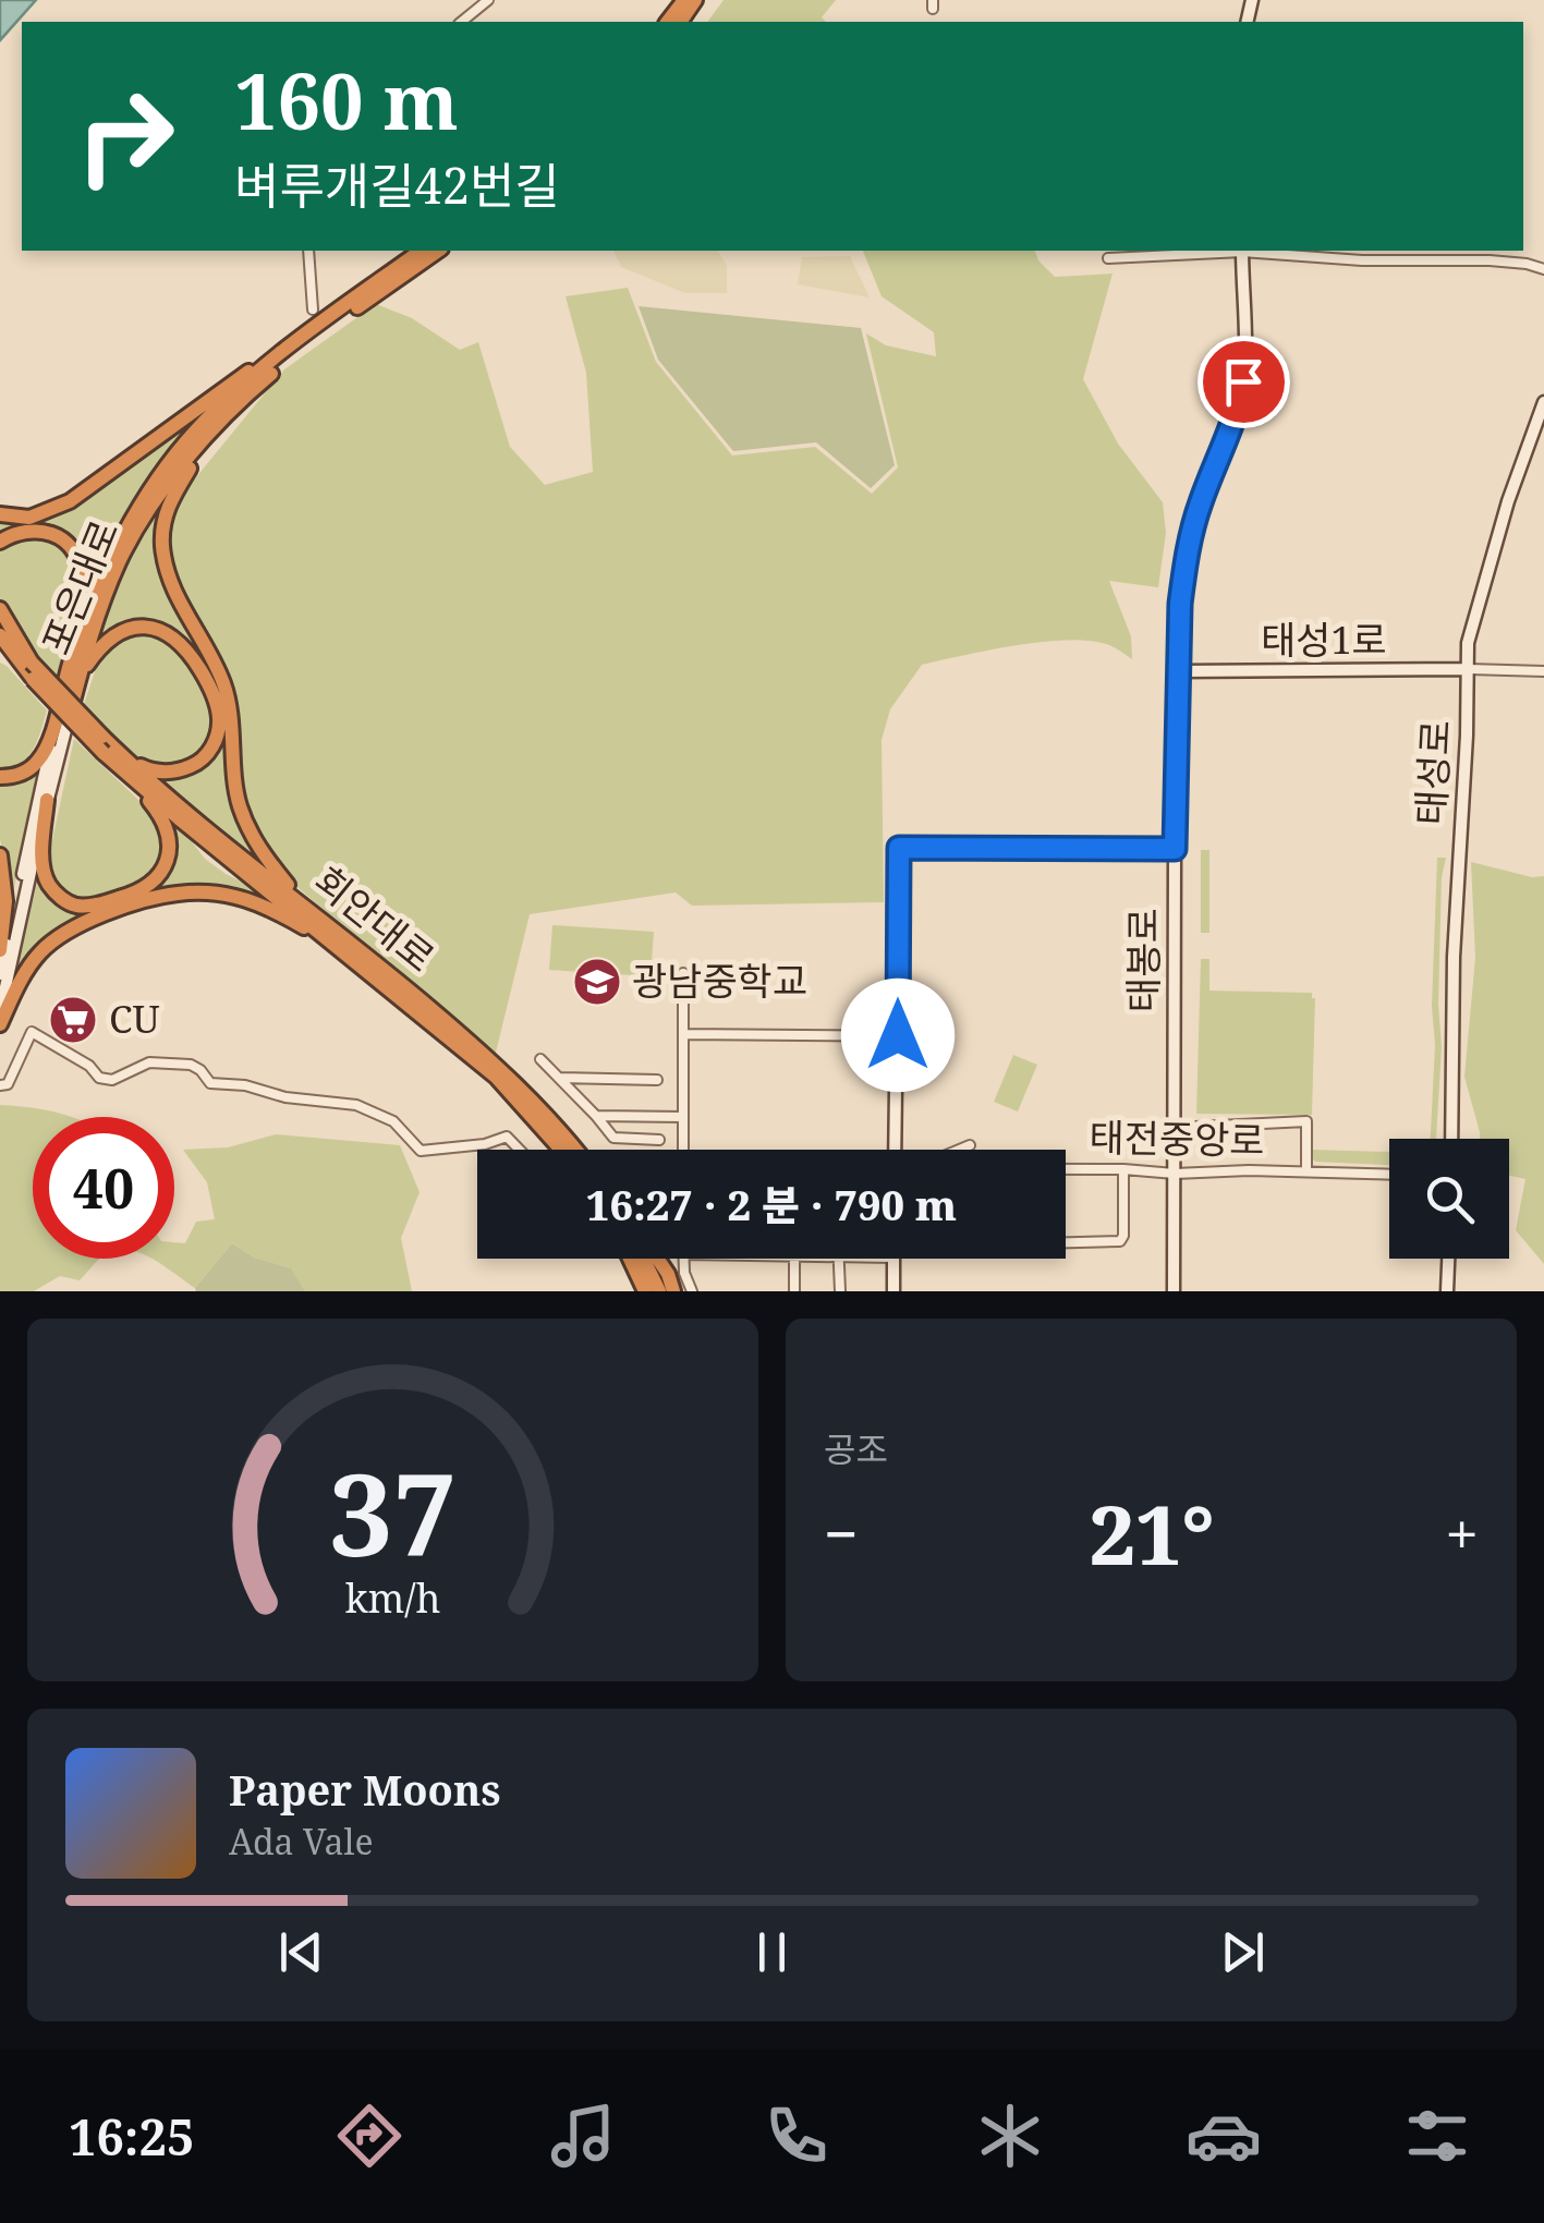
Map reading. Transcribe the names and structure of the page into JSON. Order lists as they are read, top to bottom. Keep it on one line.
{"streets":{"highway":["포은대로","회안대로"],"street":["태성1로","태성로","태봉로","태전중앙로"]},"crossings":[["태성1로","태성로"],["태성1로","태봉로"],["태봉로","태전중앙로"]],"places":{"school or university":["광남중학교"],"supermarket":["CU"]},"page":{"turn":["160 m","벼루개길42번길"],"limit":"40","trip":"16:27 · 2 분 · 790 m","tile":"공조","heat":["−","21°","+"],"song":["Paper Moons","Ada Vale"],"tabs":"16:25","gauge":["37","km/h"]}}
